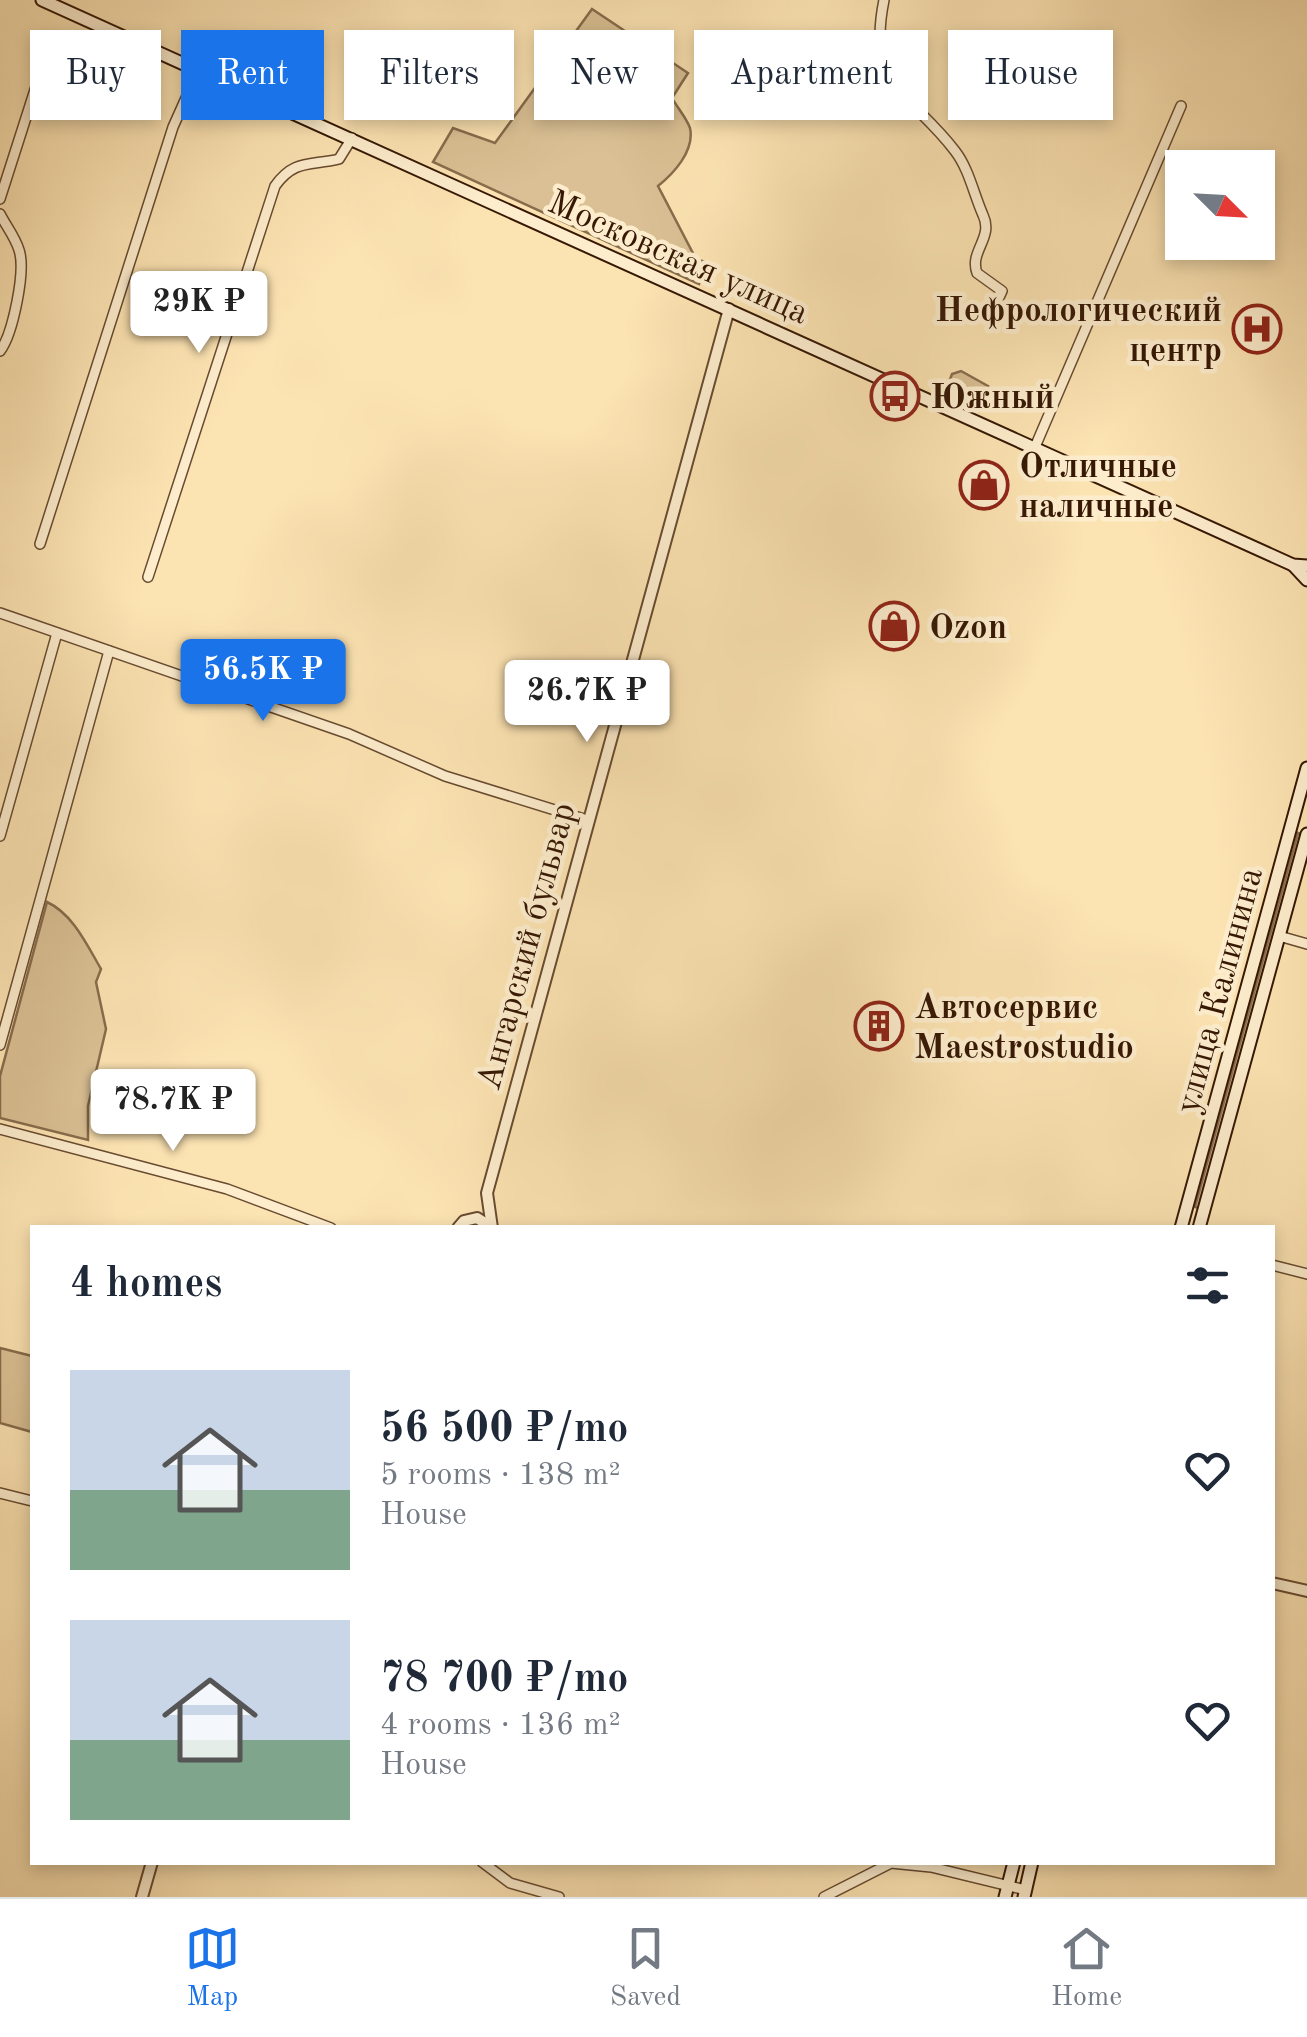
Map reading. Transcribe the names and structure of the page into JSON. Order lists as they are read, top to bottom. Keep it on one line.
{"streets":{"main road":["Московская улица","улица Калинина"],"street":["Ангарский бульвар"]},"crossings":[["Московская улица","Ангарский бульвар"]],"places":{"hospital":["Нефрологический центр"],"bus stop":["Южный"],"shop":["Отличные наличные","Ozon"],"building":["Автосервис Maestrostudio"]},"north":"bottom right","page":{"chip":["Buy","Rent","Filters","New","Apartment","House"],"price":["29K ₽","56.5K ₽","26.7K ₽","78.7K ₽"],"heading":"4 homes","list":[{"name":"56 500 ₽/mo","note":"5 rooms · 138 m² · House"},{"name":"78 700 ₽/mo","note":"4 rooms · 136 m² · House"}],"tabs":["Map","Saved","Home"]}}
